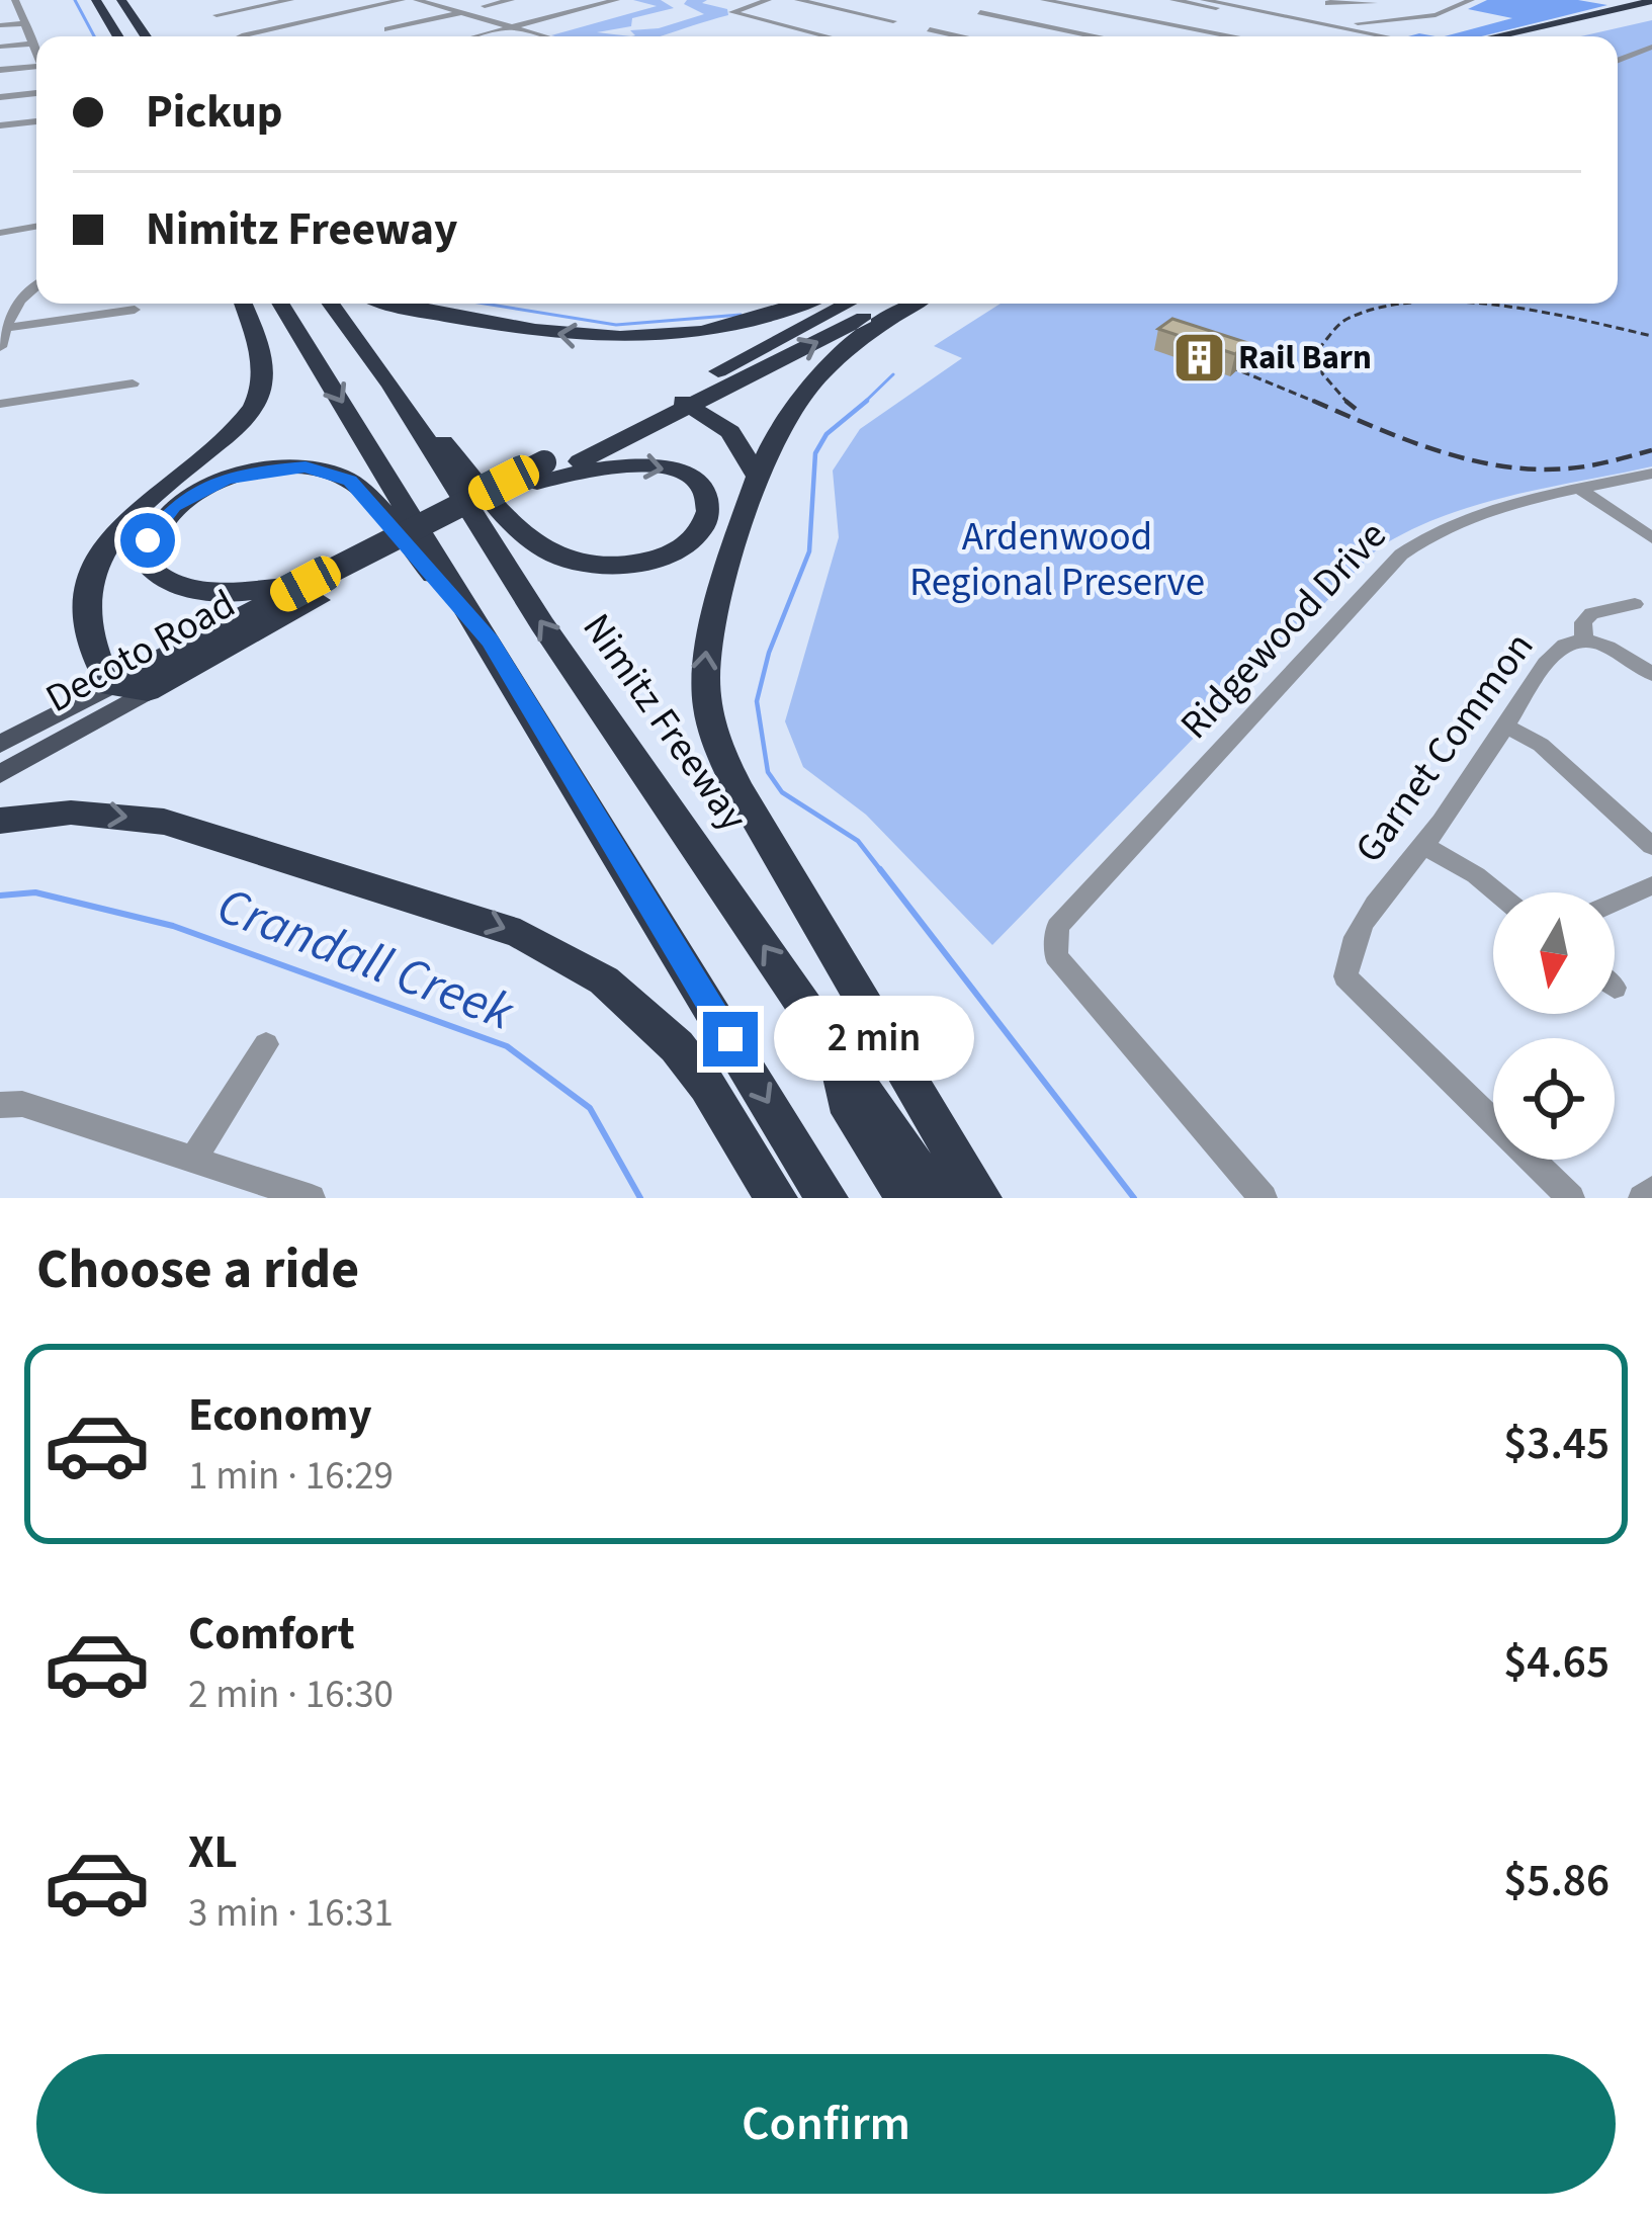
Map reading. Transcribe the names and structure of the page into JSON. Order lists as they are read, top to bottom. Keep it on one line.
{"streets":{"highway":["Decoto Road","Nimitz Freeway"],"street":["Ridgewood Drive","Garnet Common"]},"water":["Crandall Creek"],"parks":["Ardenwood Regional Preserve"],"places":{"building":["Rail Barn"]},"north":"bottom","page":{"banner":["Pickup","Nimitz Freeway"],"bubble":"2 min","heading":"Choose a ride","list":[{"name":"Economy","note":"1 min · 16:29","value":"$3.45"},{"name":"Comfort","note":"2 min · 16:30","value":"$4.65"},{"name":"XL","note":"3 min · 16:31","value":"$5.86"}],"buttons":"Confirm"}}
